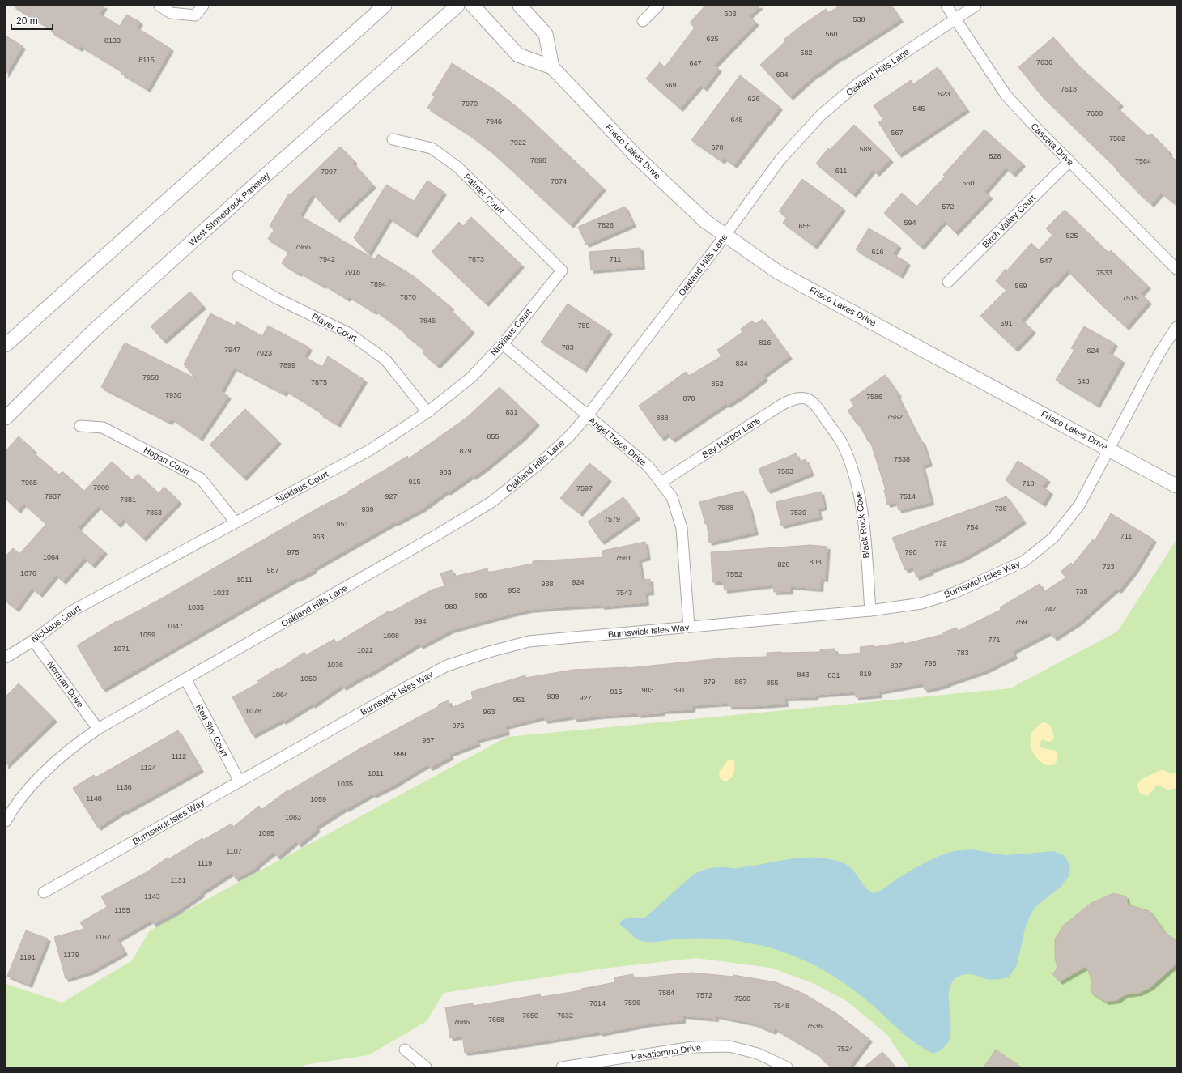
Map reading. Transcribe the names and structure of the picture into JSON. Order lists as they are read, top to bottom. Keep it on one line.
{"streets":{"street":["Oakland Hills Lane","Cascata Drive","Frisco Lakes Drive","Palmer Court","West Stonebrook Parkway","Birch Valley Court","Player Court","Nicklaus Court","Bay Harbor Lane","Angel Trace Drive","Hogan Court","Black Rock Cove","Burnswick Isles Way","Norman Drive","Red Sky Court","Pasatiempo Drive"]},"crossings":[["Oakland Hills Lane","Cascata Drive"],["Oakland Hills Lane","Frisco Lakes Drive"],["Oakland Hills Lane","Angel Trace Drive"],["Oakland Hills Lane","Norman Drive"],["Oakland Hills Lane","Red Sky Court"],["Cascata Drive","Birch Valley Court"],["Frisco Lakes Drive","Burnswick Isles Way"],["Palmer Court","Nicklaus Court"],["Player Court","Nicklaus Court"],["Nicklaus Court","Angel Trace Drive"],["Nicklaus Court","Hogan Court"],["Nicklaus Court","Norman Drive"],["Bay Harbor Lane","Angel Trace Drive"],["Bay Harbor Lane","Black Rock Cove"],["Angel Trace Drive","Burnswick Isles Way"],["Black Rock Cove","Burnswick Isles Way"],["Burnswick Isles Way","Red Sky Court"]],"house_numbers":["603","538","560","625","8133","582","8115","7636","647","604","669","7618","523","626","7970","545","7600","648","7946","567","7582","7922","670","589","528","7898","7564","611","7997","7874","550","572","594","7826","655","525","7966","616","7942","7873","711","547","7918","7533","7894","569","7870","7515","7846","591","759","816","783","7947","624","7923","834","7899","7958","648","7875","852","7930","7586","870","831","7562","888","855","879","7538","7563","903","915","7965","718","7909","7597","7937","927","7514","7881","7588","736","939","7853","7539","7579","951","754","711","963","772","975","790","1064","7561","808","826","723","987","1076","7552","1011","924","938","952","735","1023","7543","966","980","1035","747","994","759","1047","1059","1008","771","1071","1022","783","795","1036","807","819","843","831","1050","879","867","855","903","891","915","1064","939","927","951","1078","963","975","987","999","1112","1124","1011","1035","1136","1148","1059","1083","1095","1107","1119","1131","1143","1155","1167","1179","1191","7584","7572","7560","7596","7614","7548","7650","7632","7668","7686","7536","7524"],"scale_bar":"20 m"}
